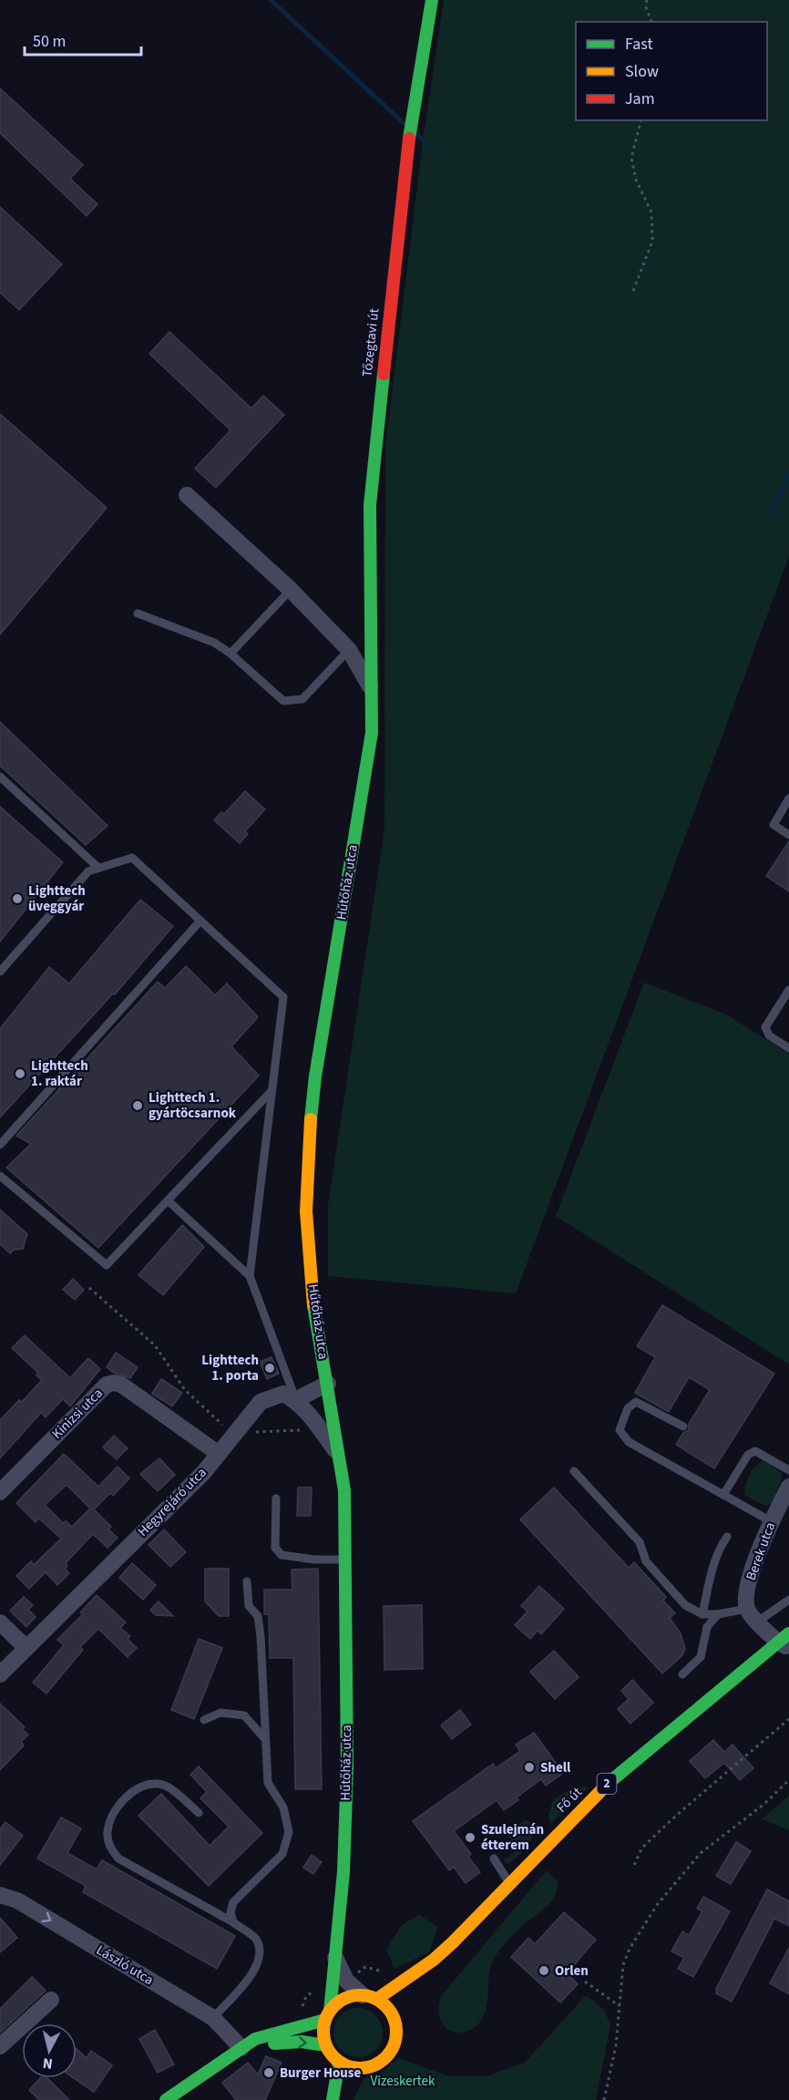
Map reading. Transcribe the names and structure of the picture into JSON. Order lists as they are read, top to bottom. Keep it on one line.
{"streets":{"street":["Tőzegtavi út","Hűtőház utca","Kinizsi utca","Hegyrejáró utca","Berek utca","2","Fő út","László utca"]},"crossings":[["Tőzegtavi út","Hűtőház utca"],["Hűtőház utca","Fő út"],["Kinizsi utca","Hegyrejáró utca"]],"one_way":["László utca"],"parks":["Vizeskertek"],"places":["Lighttech üveggyár","Lighttech 1. raktár","Lighttech 1. gyártöcsarnok","Lighttech 1. porta","Shell","Szulejmán étterem","Orlen","Burger House"],"legend":["Fast","Slow","Jam"],"scale_bar":"50 m","north":"bottom"}
